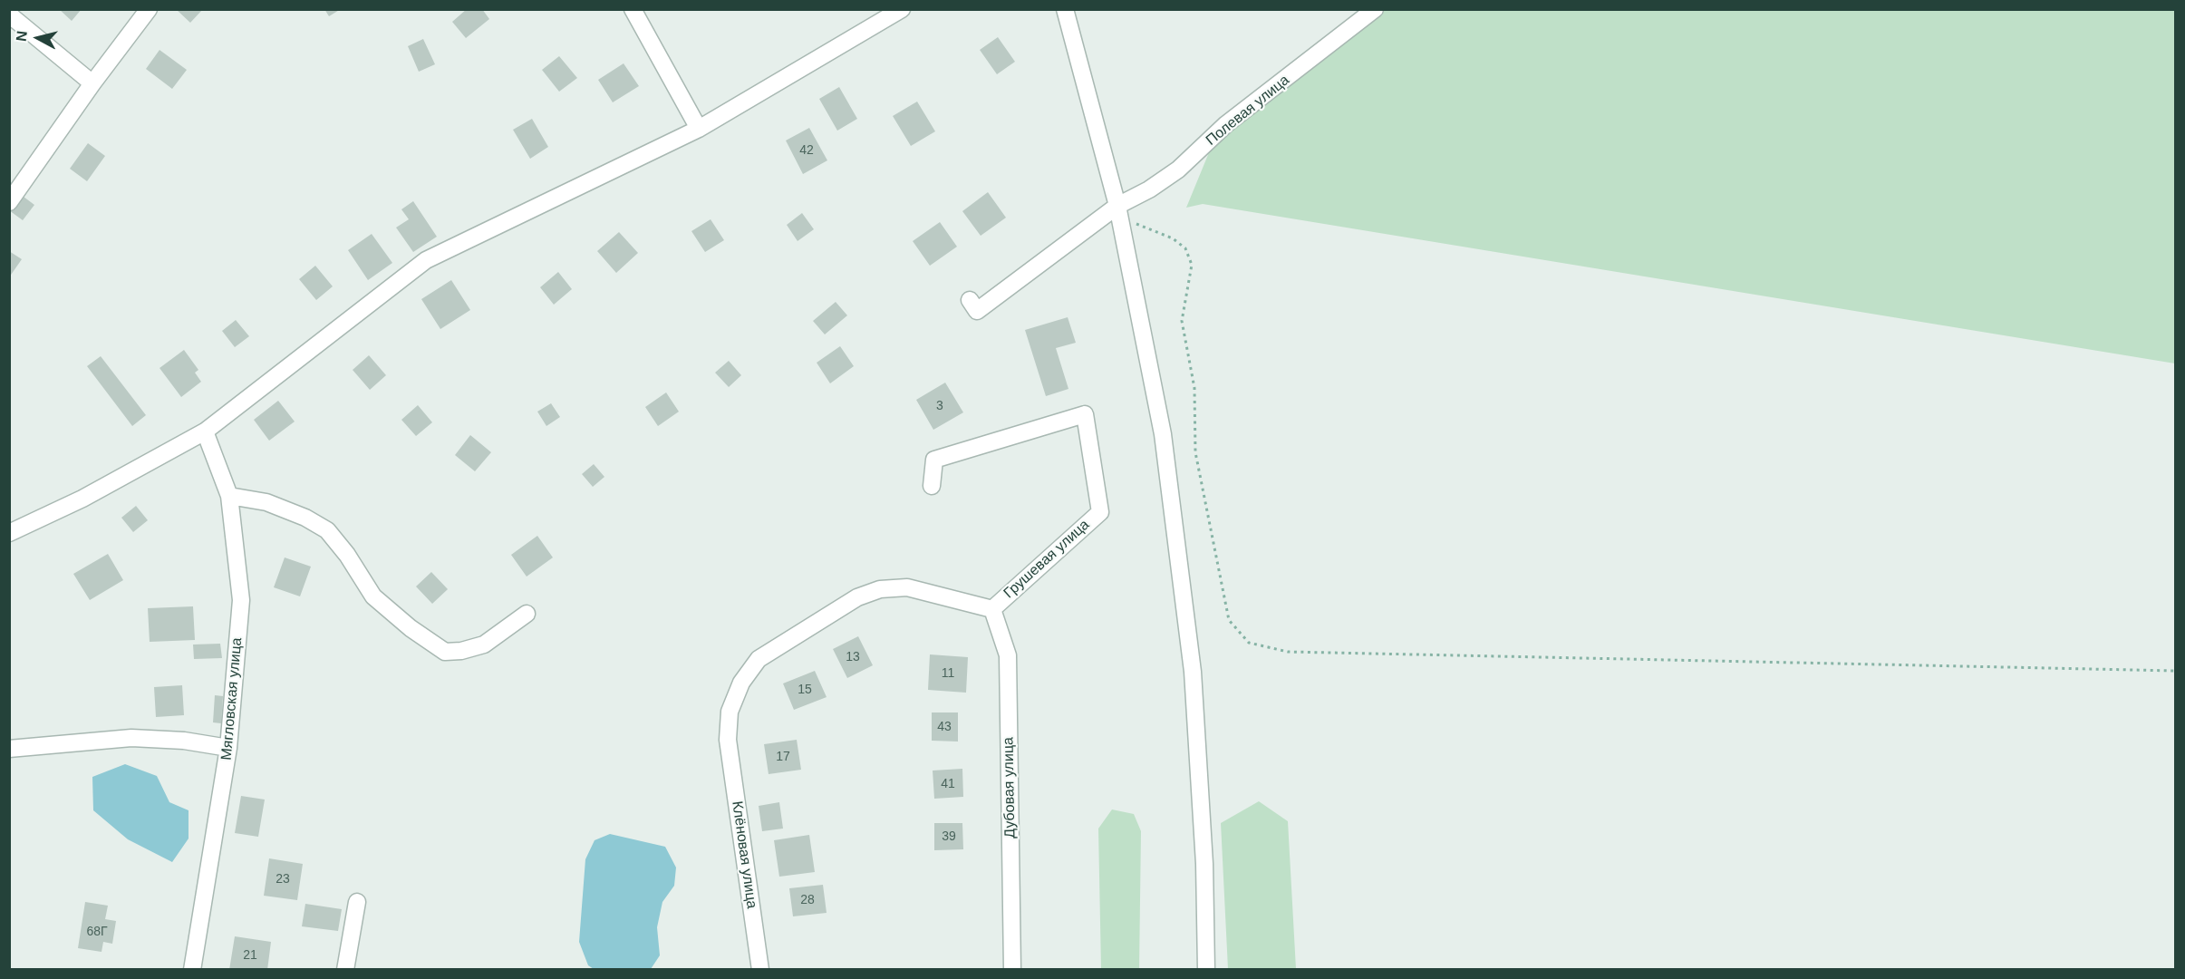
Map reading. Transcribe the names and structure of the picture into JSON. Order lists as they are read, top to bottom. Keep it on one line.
{"streets":{"street":["Полевая улица","Грушевая улица","Мягловская улица","Дубовая улица","Клёновая улица"]},"crossings":[["Грушевая улица","Дубовая улица"],["Грушевая улица","Клёновая улица"]],"house_numbers":["42","3","13","11","15","43","17","41","39","23","28","68Г","21"],"north":"left"}
